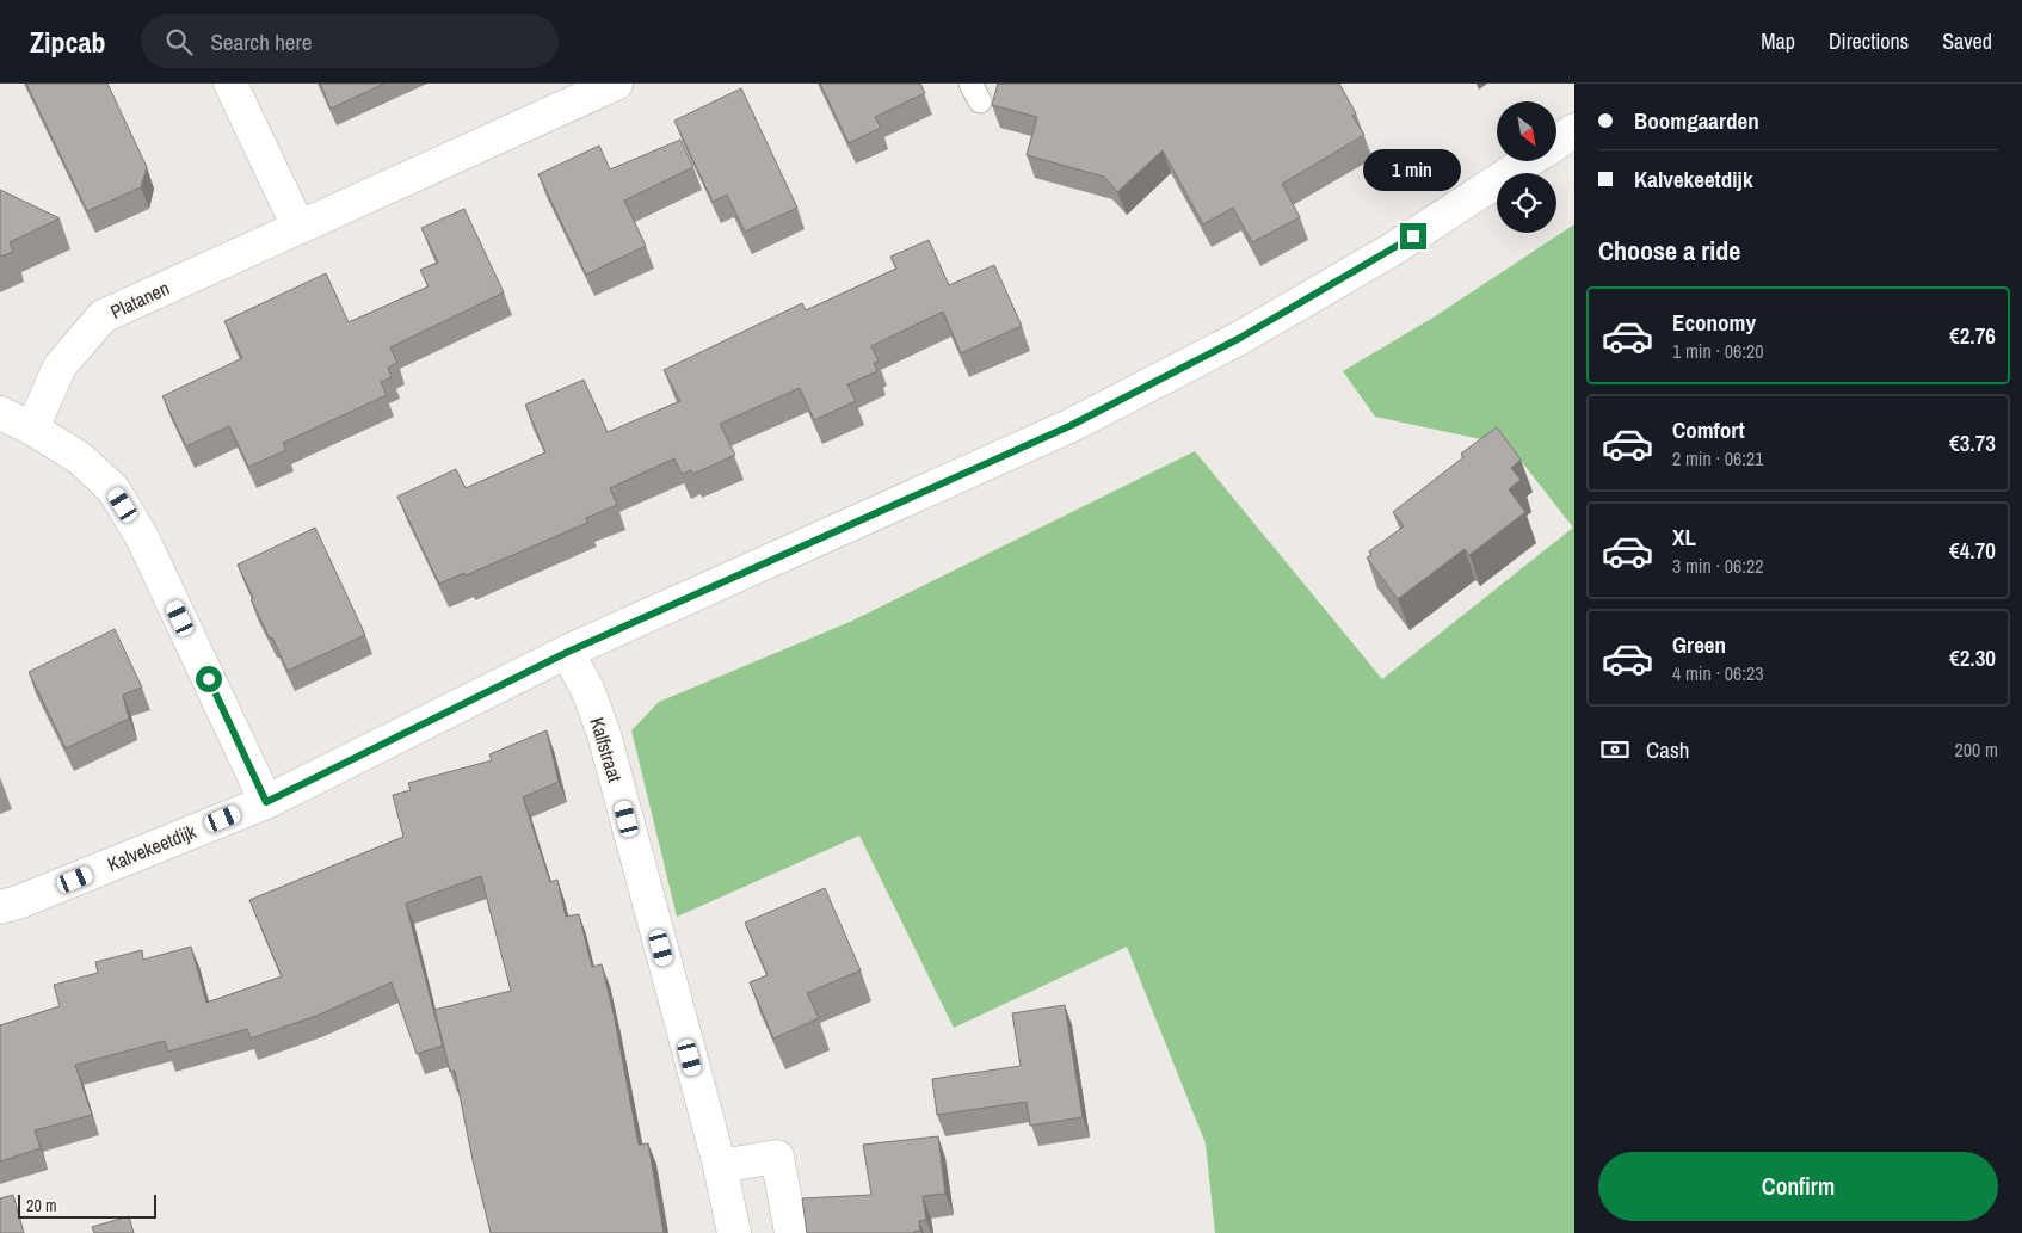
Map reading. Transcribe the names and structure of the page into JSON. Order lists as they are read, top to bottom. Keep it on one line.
{"streets":{"street":["Platanen","Kalfstraat","Kalvekeetdijk"]},"crossings":[["Kalfstraat","Kalvekeetdijk"]],"scale_bar":"20 m","north":"bottom right","page":{"header":"Zipcab","search":"Search here","nav":["Map","Directions","Saved"],"banner":["Boomgaarden","Kalvekeetdijk"],"bubble":"1 min","heading":"Choose a ride","list":[{"name":"Economy","note":"1 min · 06:20","value":"€2.76"},{"name":"Comfort","note":"2 min · 06:21","value":"€3.73"},{"name":"XL","note":"3 min · 06:22","value":"€4.70"},{"name":"Green","note":"4 min · 06:23","value":"€2.30"}],"pay":["Cash","200 m"],"buttons":"Confirm","scale":"20 m"}}
